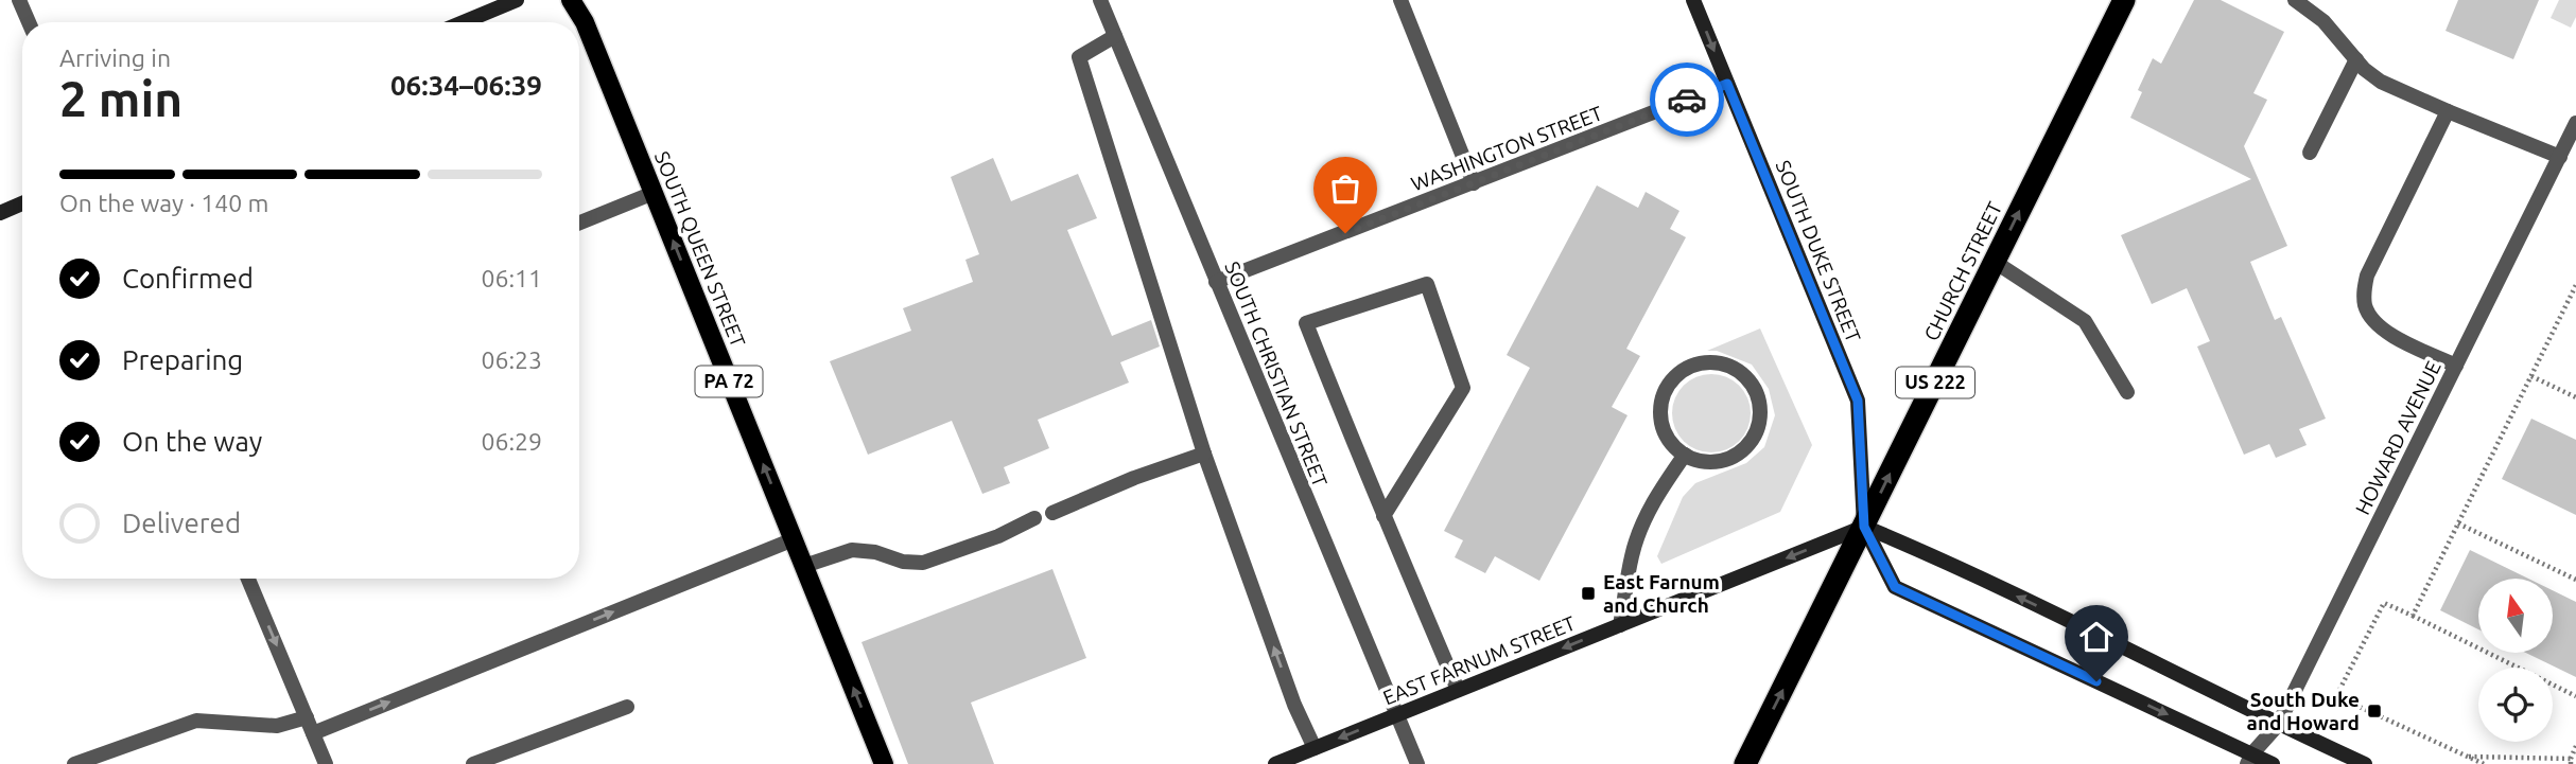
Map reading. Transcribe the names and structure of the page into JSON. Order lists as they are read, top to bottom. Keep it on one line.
{"streets":{"highway":["CHURCH STREET","US 222"],"main road":["SOUTH QUEEN STREET","SOUTH DUKE STREET","PA 72","EAST FARNUM STREET"],"street":["WASHINGTON STREET","SOUTH CHRISTIAN STREET","HOWARD AVENUE"]},"crossings":[["WASHINGTON STREET","SOUTH DUKE STREET"],["WASHINGTON STREET","SOUTH CHRISTIAN STREET"],["SOUTH DUKE STREET","CHURCH STREET"],["SOUTH DUKE STREET","HOWARD AVENUE"],["SOUTH DUKE STREET","EAST FARNUM STREET"],["CHURCH STREET","EAST FARNUM STREET"],["SOUTH CHRISTIAN STREET","EAST FARNUM STREET"]],"one_way":["SOUTH QUEEN STREET","CHURCH STREET","EAST FARNUM STREET"],"places":{"transit":["East Farnum and Church","South Duke and Howard"]},"north":"top","page":{"heading":["2 min","Arriving in","06:34–06:39"],"bar":"On the way · 140 m","list":[["Confirmed","06:11"],["Preparing","06:23"],["On the way","06:29"],"Delivered"]}}
